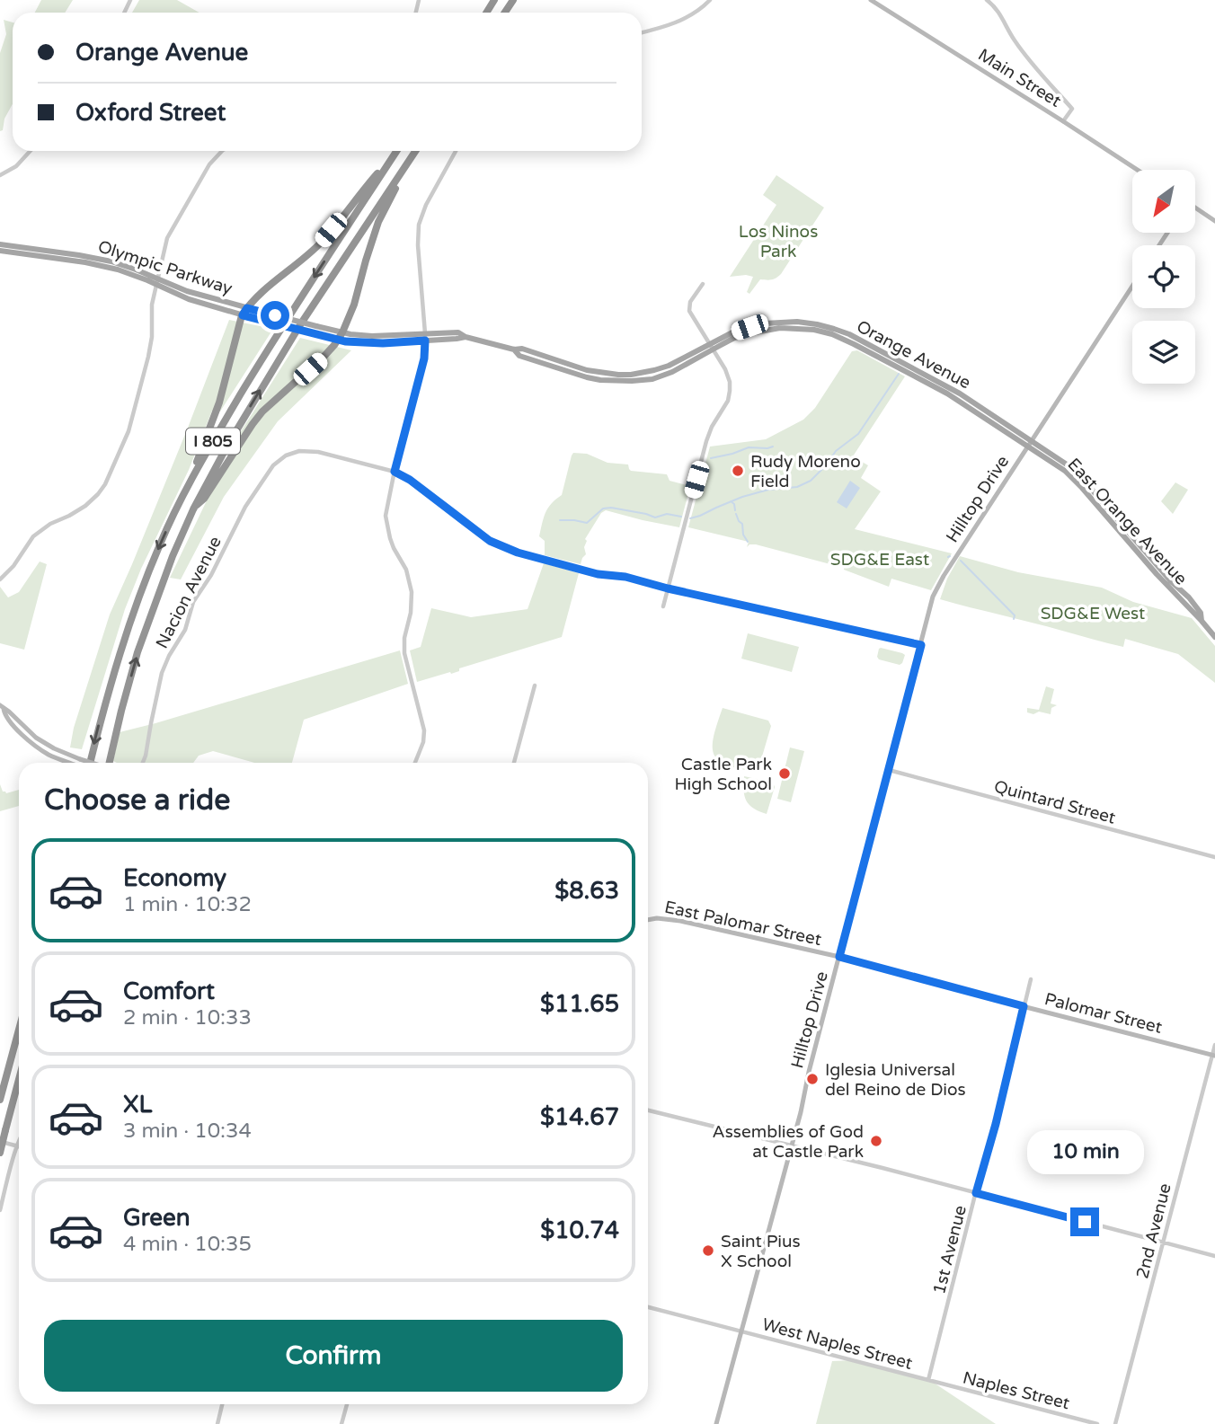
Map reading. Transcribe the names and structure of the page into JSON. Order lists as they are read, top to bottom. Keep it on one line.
{"streets":{"highway":["I 805"],"main road":["Main Street","Olympic Parkway","Orange Avenue","Hilltop Drive","East Palomar Street","Palomar Street"],"street":["Nacion Avenue","Quintard Street","2nd Avenue","1st Avenue","West Naples Street","Naples Street"]},"crossings":[["Olympic Parkway","Orange Avenue"],["Orange Avenue","Hilltop Drive"],["Hilltop Drive","Quintard Street"],["Hilltop Drive","East Palomar Street"],["Hilltop Drive","Palomar Street"],["Hilltop Drive","West Naples Street"],["East Palomar Street","Palomar Street"],["Palomar Street","2nd Avenue"],["Palomar Street","1st Avenue"],["1st Avenue","West Naples Street"],["1st Avenue","Naples Street"],["West Naples Street","Naples Street"]],"parks":["Los Ninos Park","SDG&E East","SDG&E West"],"places":["Rudy Moreno Field","Castle Park High School","Iglesia Universal del Reino de Dios","Assemblies of God at Castle Park","Saint Pius X School"],"north":"bottom left","page":{"banner":["Orange Avenue","Oxford Street"],"heading":"Choose a ride","list":[{"name":"Economy","note":"1 min · 10:32","value":"$8.63"},{"name":"Comfort","note":"2 min · 10:33","value":"$11.65"},{"name":"XL","note":"3 min · 10:34","value":"$14.67"},{"name":"Green","note":"4 min · 10:35","value":"$10.74"}],"bubble":"10 min","buttons":"Confirm"}}
